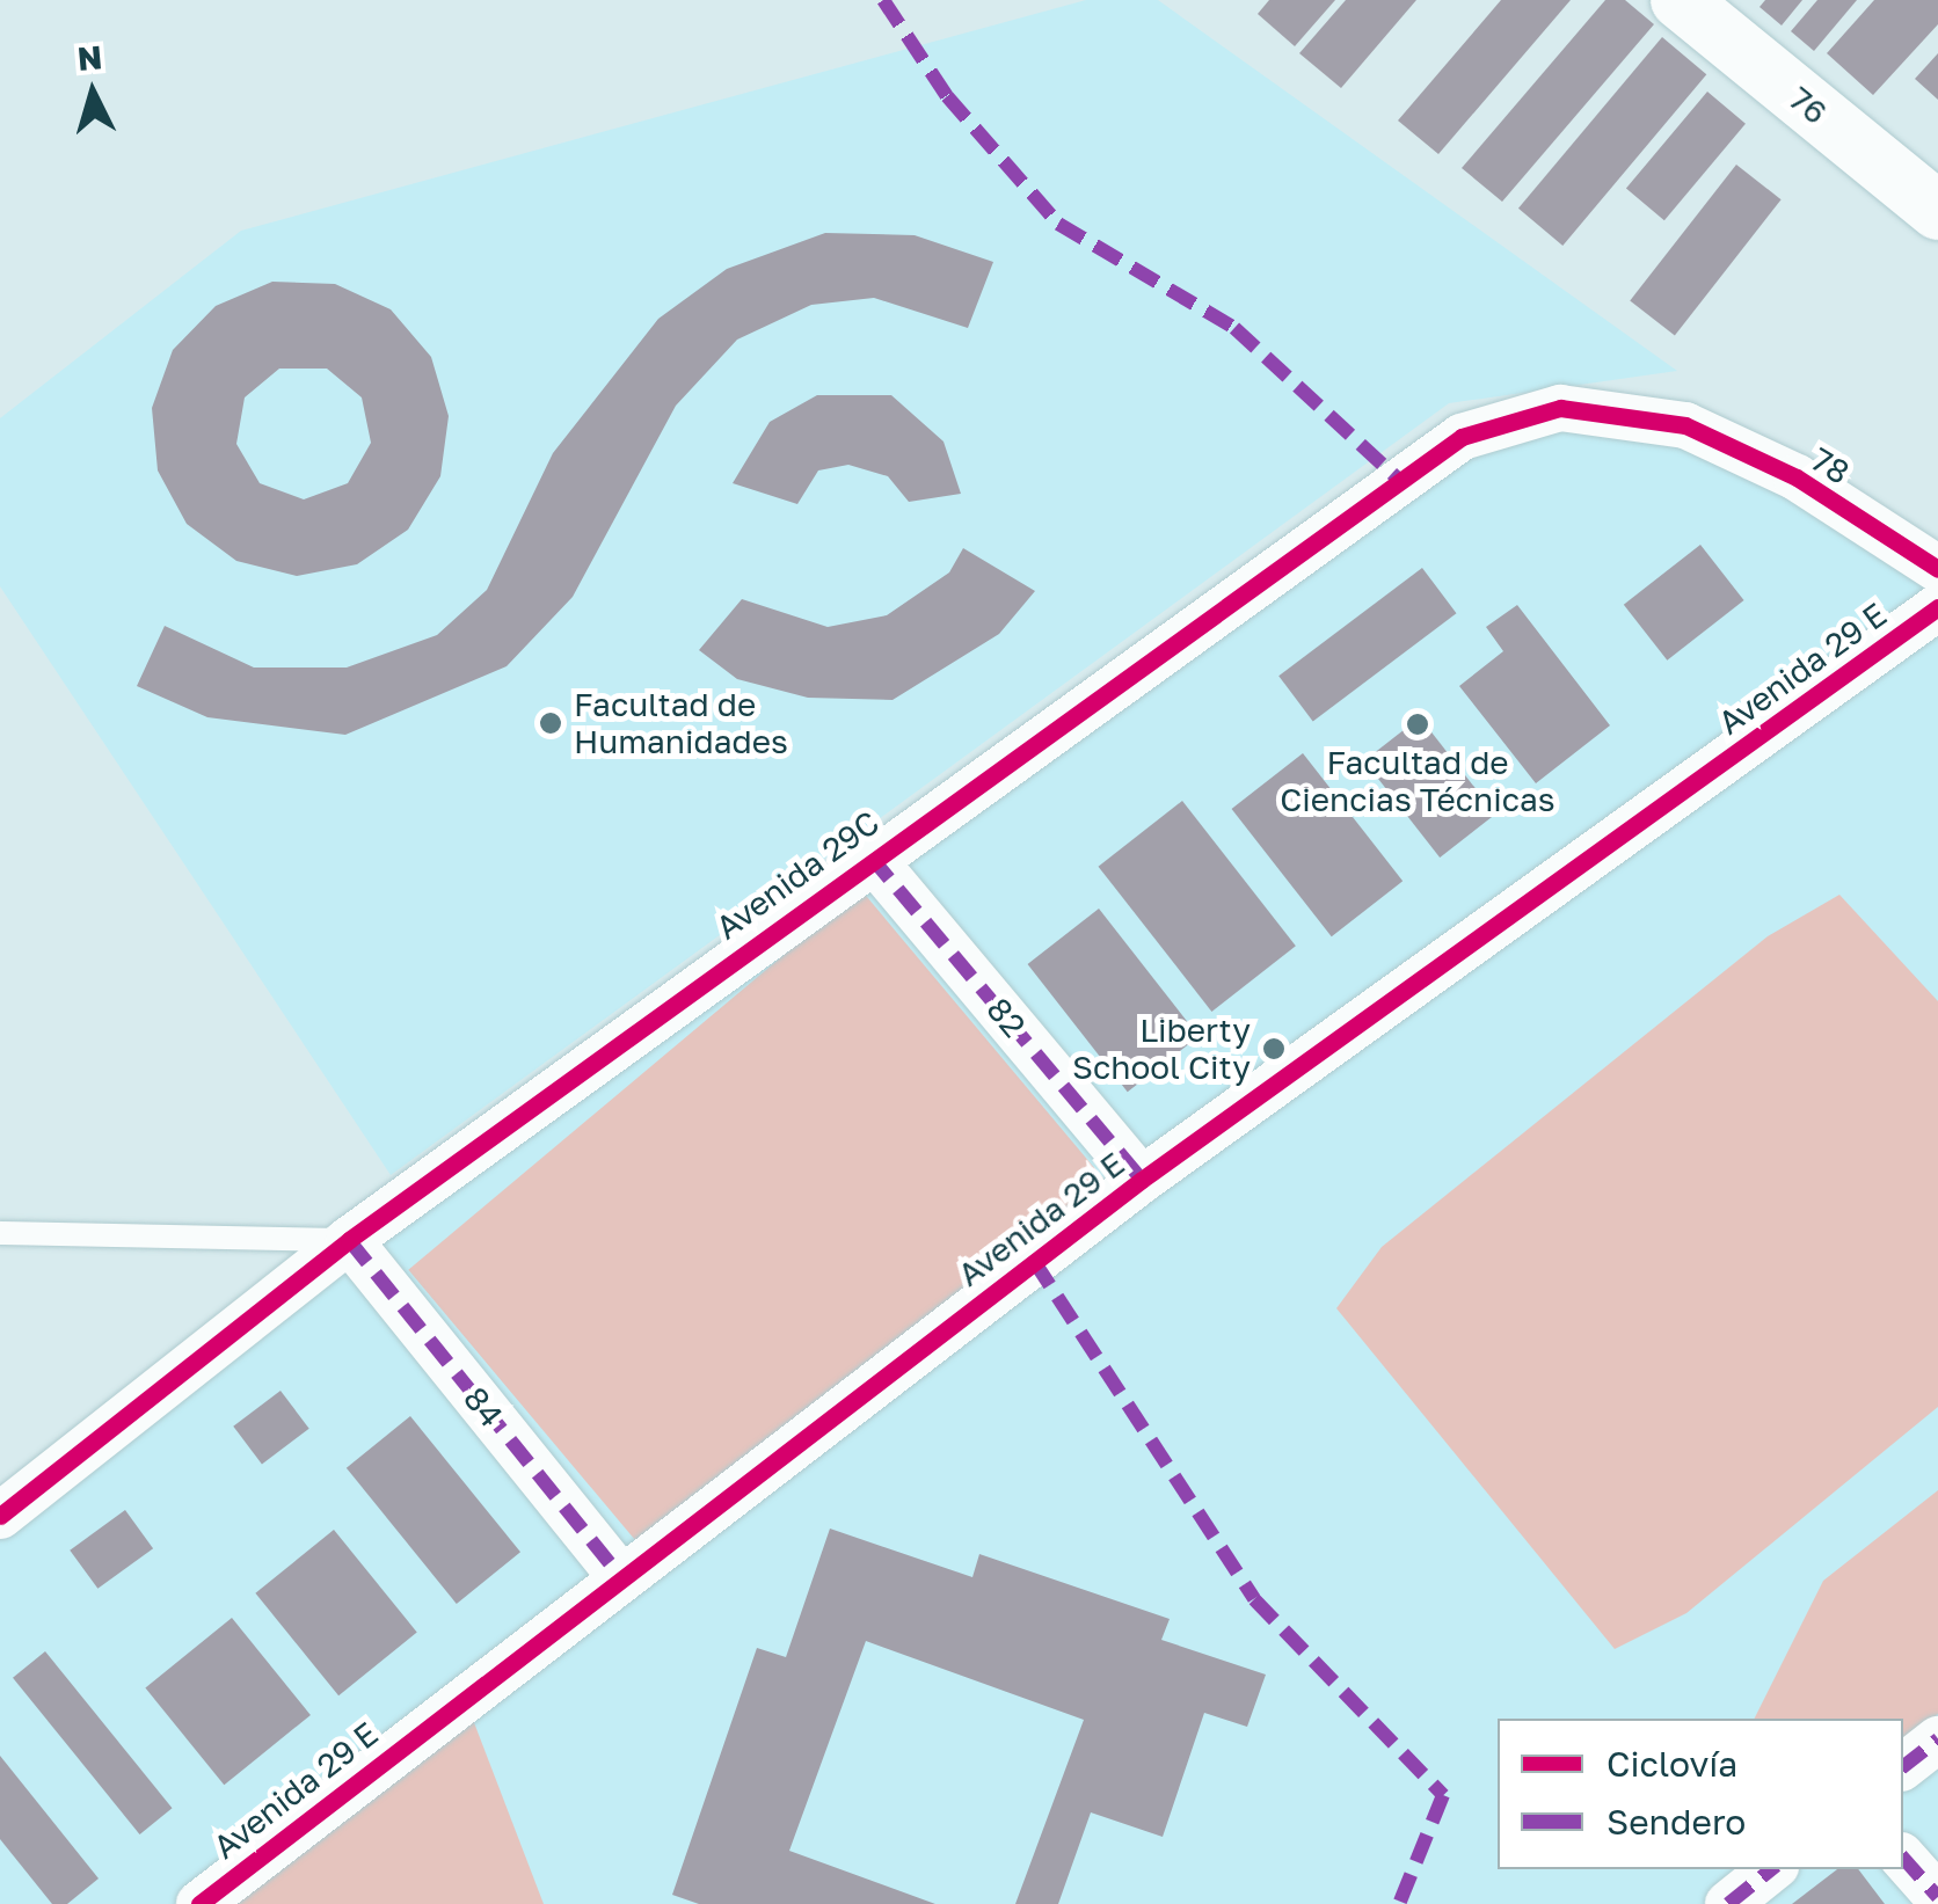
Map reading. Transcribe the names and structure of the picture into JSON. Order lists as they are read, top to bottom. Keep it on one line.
{"streets":{"street":["76","78","Avenida 29 E","Avenida 29C","82","84"]},"crossings":[["78","Avenida 29C"],["Avenida 29 E","82"],["Avenida 29 E","84"],["Avenida 29C","82"],["Avenida 29C","84"]],"places":["Facultad de Humanidades","Facultad de Ciencias Técnicas","Liberty School City"],"legend":["Ciclovía","Sendero"],"north":"top"}
